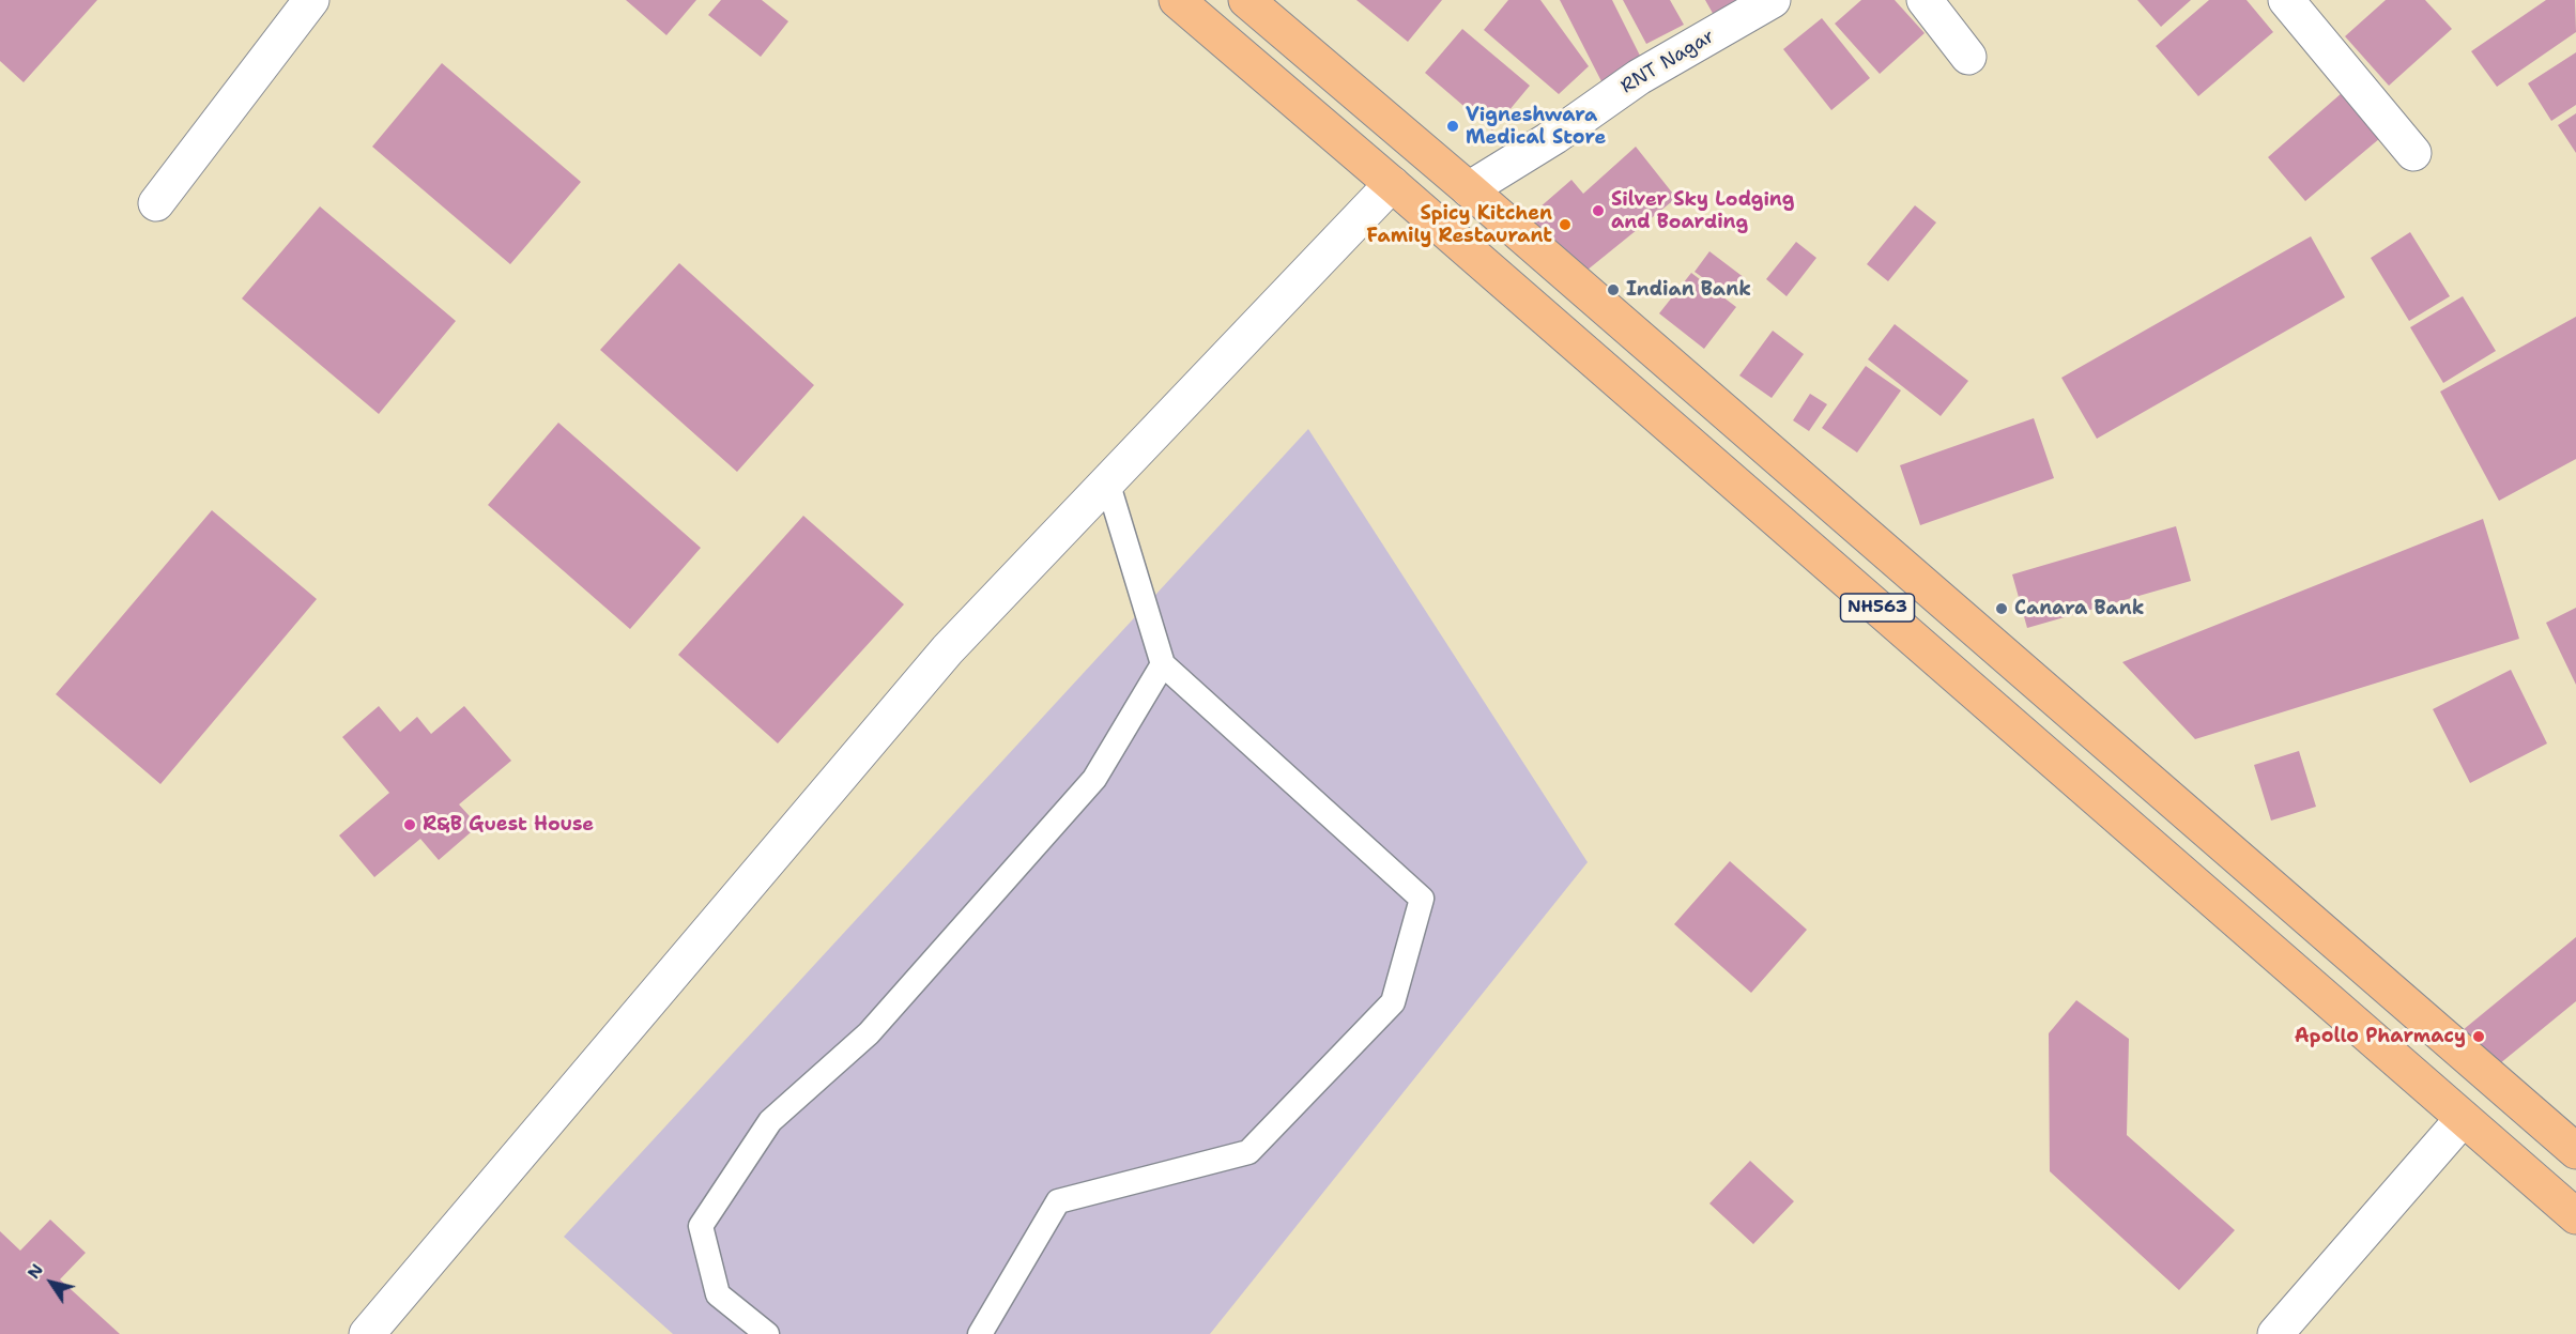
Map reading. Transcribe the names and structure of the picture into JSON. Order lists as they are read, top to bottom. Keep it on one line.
{"streets":{"highway":["NH563"],"street":["RNT Nagar"]},"crossings":[["RNT Nagar","NH563"]],"places":["Vigneshwara Medical Store","Silver Sky Lodging and Boarding","Spicy Kitchen Family Restaurant","Indian Bank","Canara Bank","R&B Guest House","Apollo Pharmacy"],"north":"top left"}
